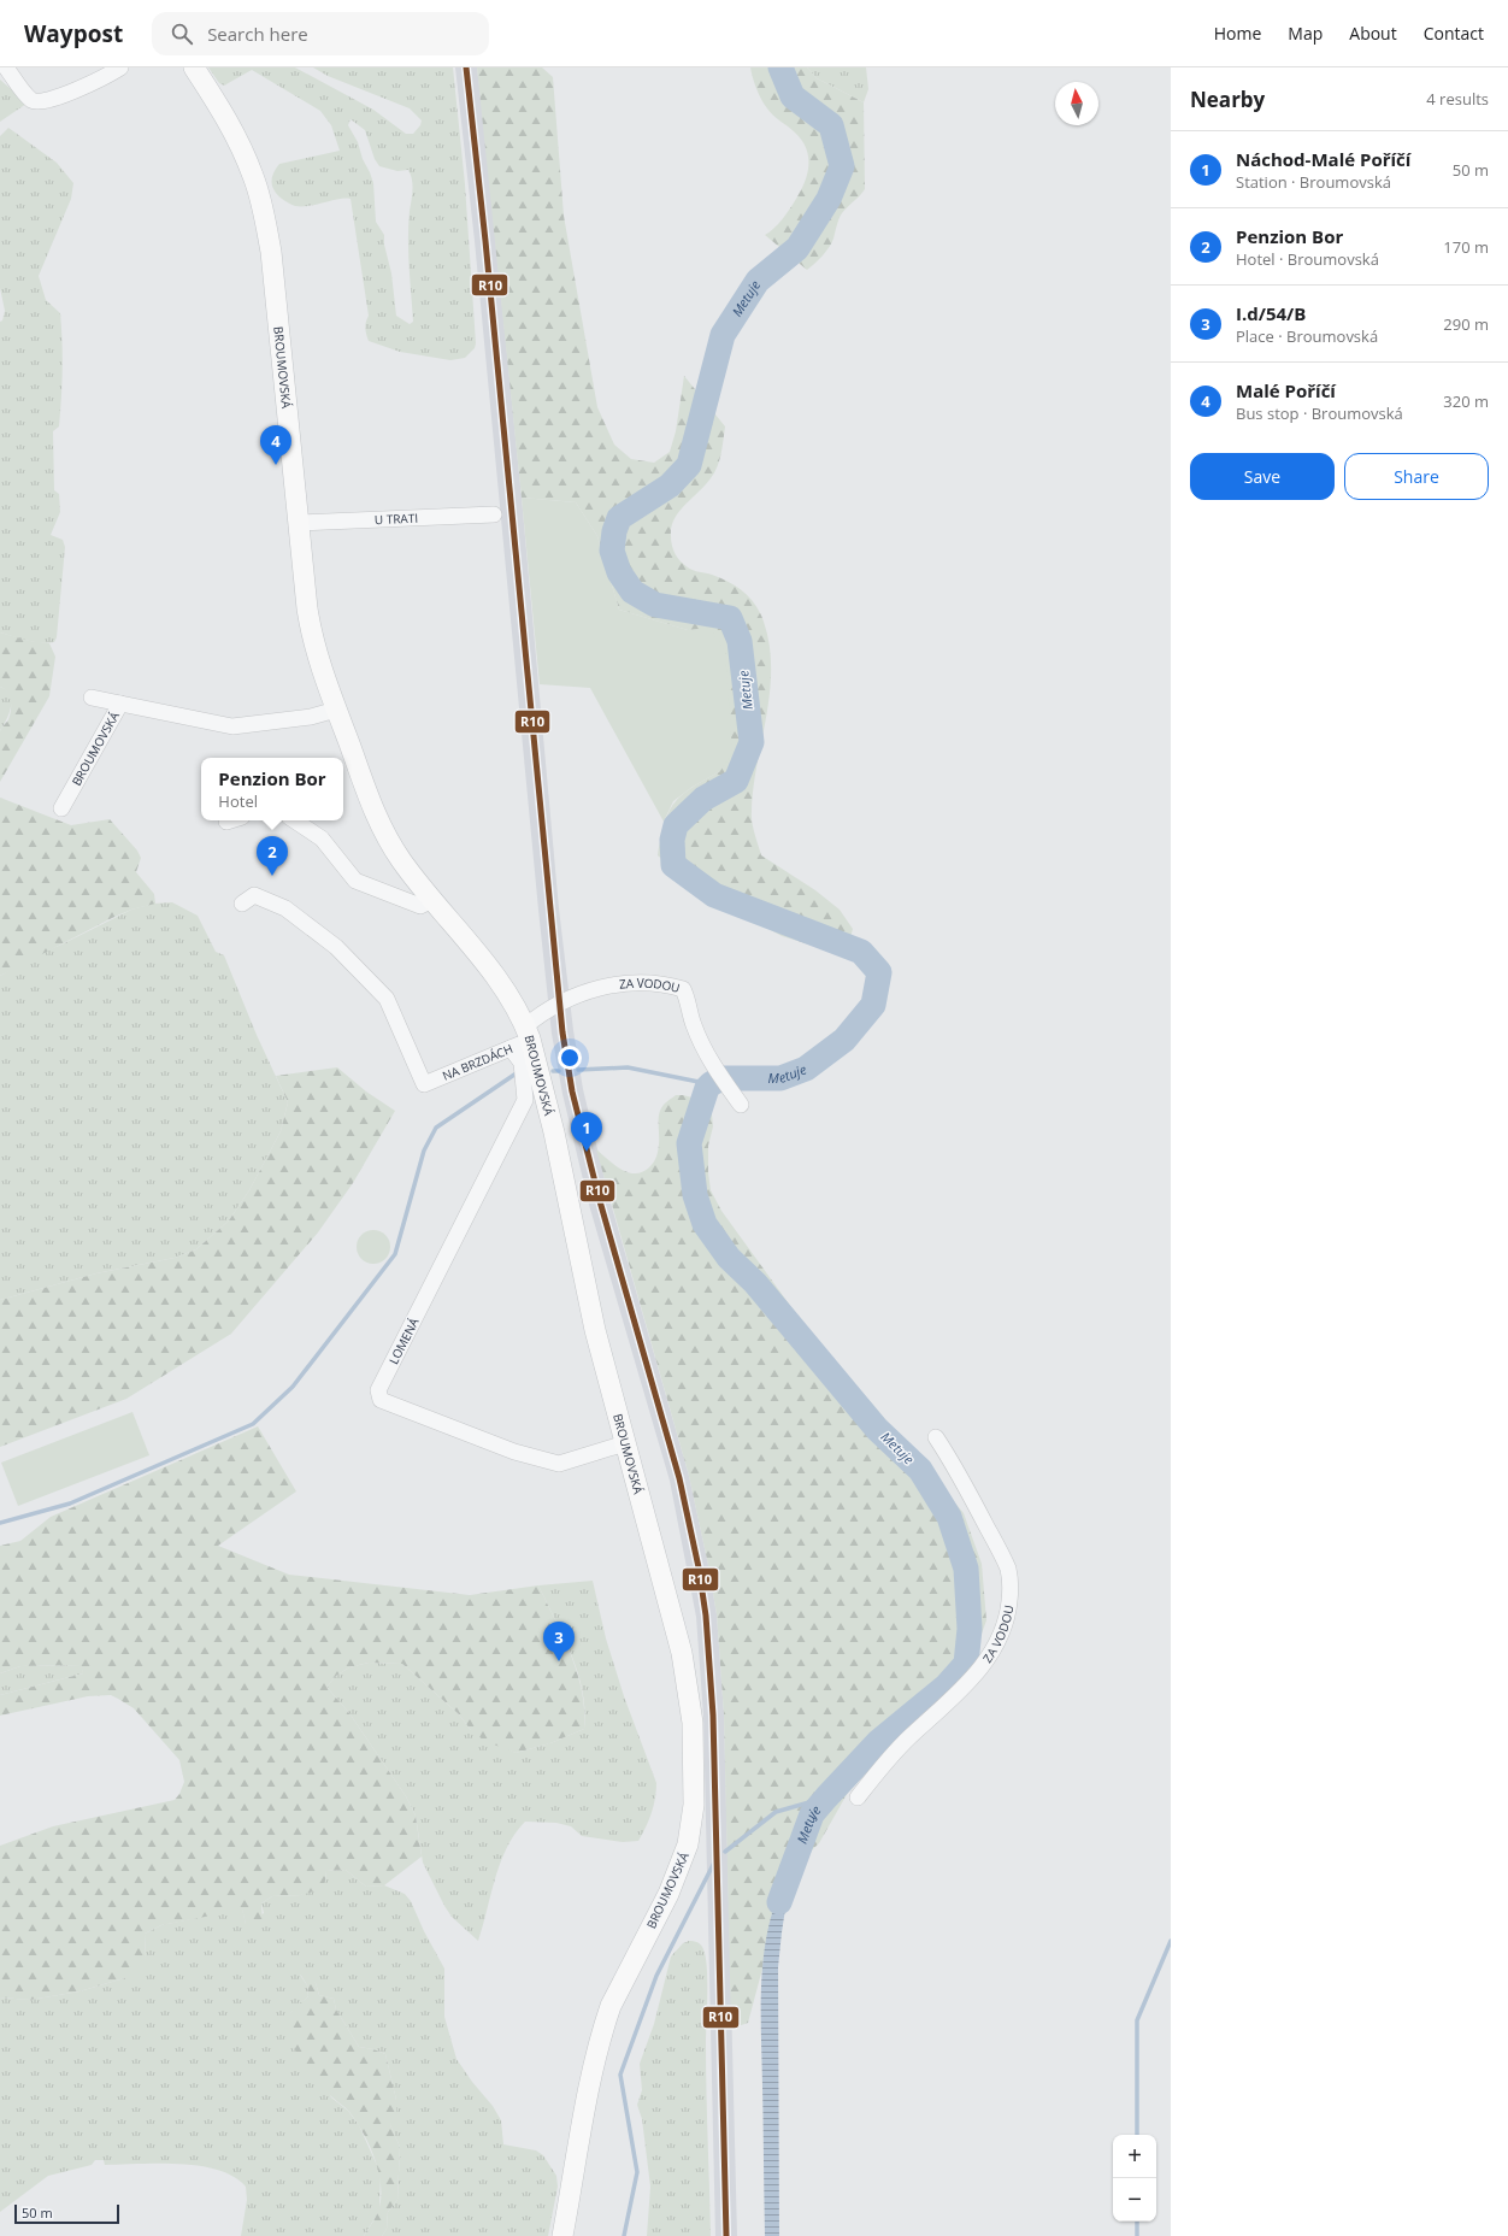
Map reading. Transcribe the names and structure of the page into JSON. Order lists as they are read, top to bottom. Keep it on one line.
{"streets":{"main road":["BROUMOVSKÁ"],"street":["U TRATI","ZA VODOU","NA BRZDÁCH","LOMENÁ"]},"crossings":[["BROUMOVSKÁ","U TRATI"],["BROUMOVSKÁ","ZA VODOU"],["BROUMOVSKÁ","NA BRZDÁCH"],["BROUMOVSKÁ","LOMENÁ"],["ZA VODOU","NA BRZDÁCH"],["NA BRZDÁCH","LOMENÁ"]],"water":["Metuje"],"lines":["transit line R10"],"scale_bar":"50 m","north":"top","page":{"header":"Waypost","search":"Search here","nav":["Home","Map","About","Contact"],"heading":["Nearby","4 results"],"list":[{"mark":"1","name":"Náchod-Malé Poříčí","note":"Station · Broumovská","value":"50 m"},{"mark":"2","name":"Penzion Bor","note":"Hotel · Broumovská","value":"170 m"},{"mark":"3","name":"I.d/54/B","note":"Place · Broumovská","value":"290 m"},{"mark":"4","name":"Malé Poříčí","note":"Bus stop · Broumovská","value":"320 m"}],"pins":["4","2","1","3"],"buttons":["Save","Share"],"popup":["Penzion Bor","Hotel"],"map_buttons":["+","−"],"scale":"50 m"}}
